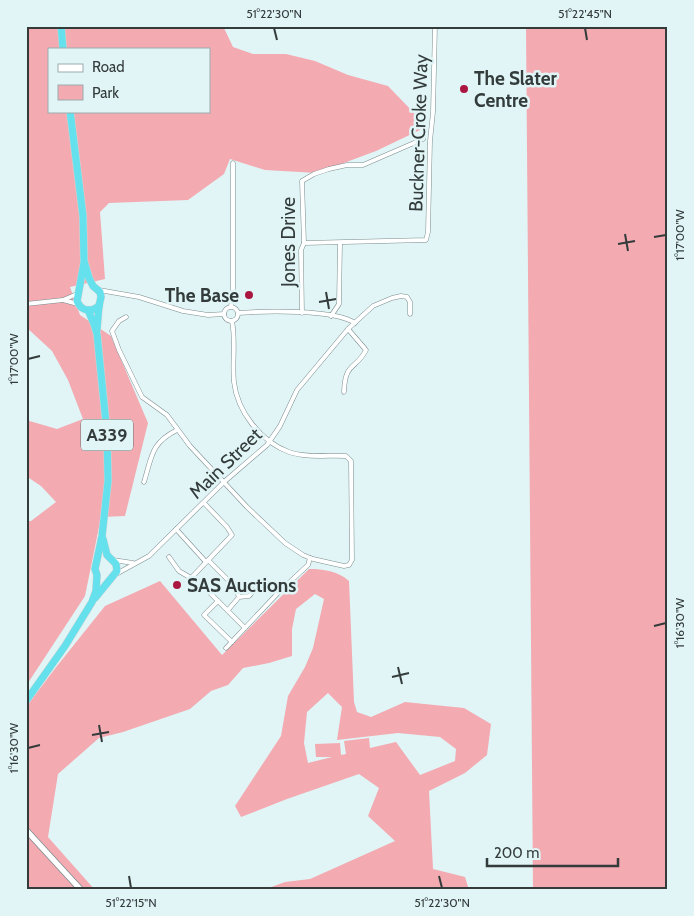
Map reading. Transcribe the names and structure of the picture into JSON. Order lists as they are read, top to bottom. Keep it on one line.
{"streets":{"highway":["A339"],"street":["Buckner-Croke Way","Jones Drive","Main Street"]},"crossings":[["A339","Main Street"]],"places":["The Slater Centre","The Base","SAS Auctions"],"legend":["Road","Park"],"scale_bar":"200 m","coordinates":["51°22'30\"N","51°22'45\"N","1°17'00\"W","1°16'30\"W","51°22'15\"N"]}
